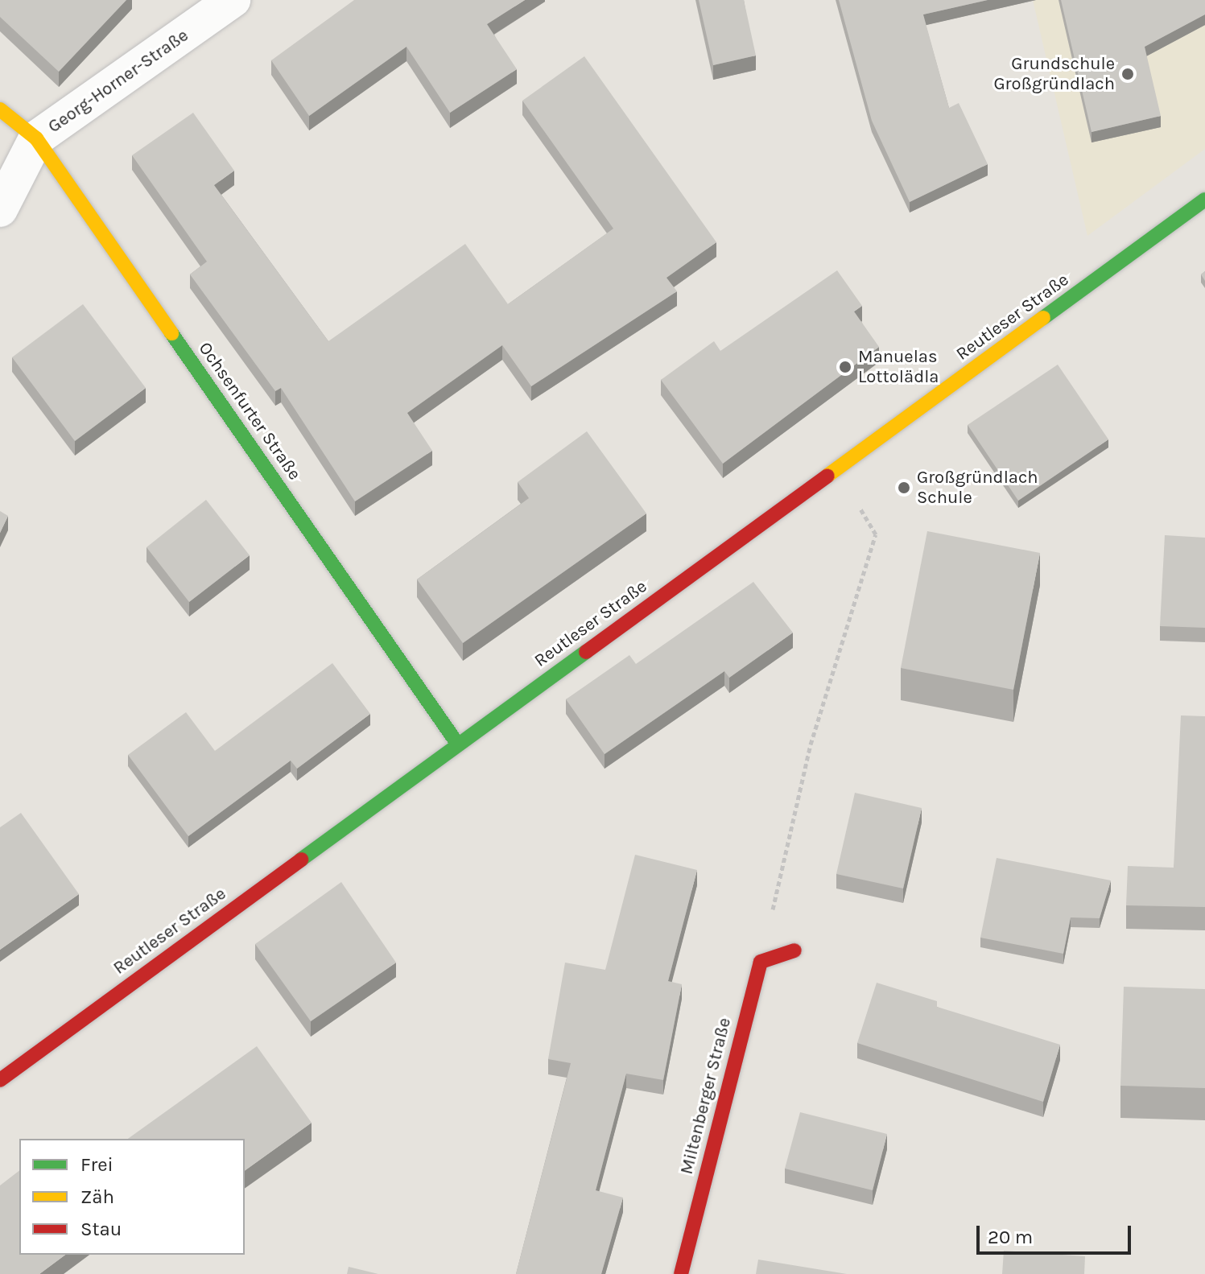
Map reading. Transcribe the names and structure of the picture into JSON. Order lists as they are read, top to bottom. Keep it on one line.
{"streets":{"street":["Georg-Horner-Straße","Reutleser Straße","Ochsenfurter Straße","Miltenberger Straße"]},"crossings":[["Georg-Horner-Straße","Ochsenfurter Straße"],["Reutleser Straße","Ochsenfurter Straße"]],"places":["Grundschule Großgründlach","Manuelas Lottolädla","Großgründlach Schule"],"legend":["Frei","Zäh","Stau"],"scale_bar":"20 m"}
